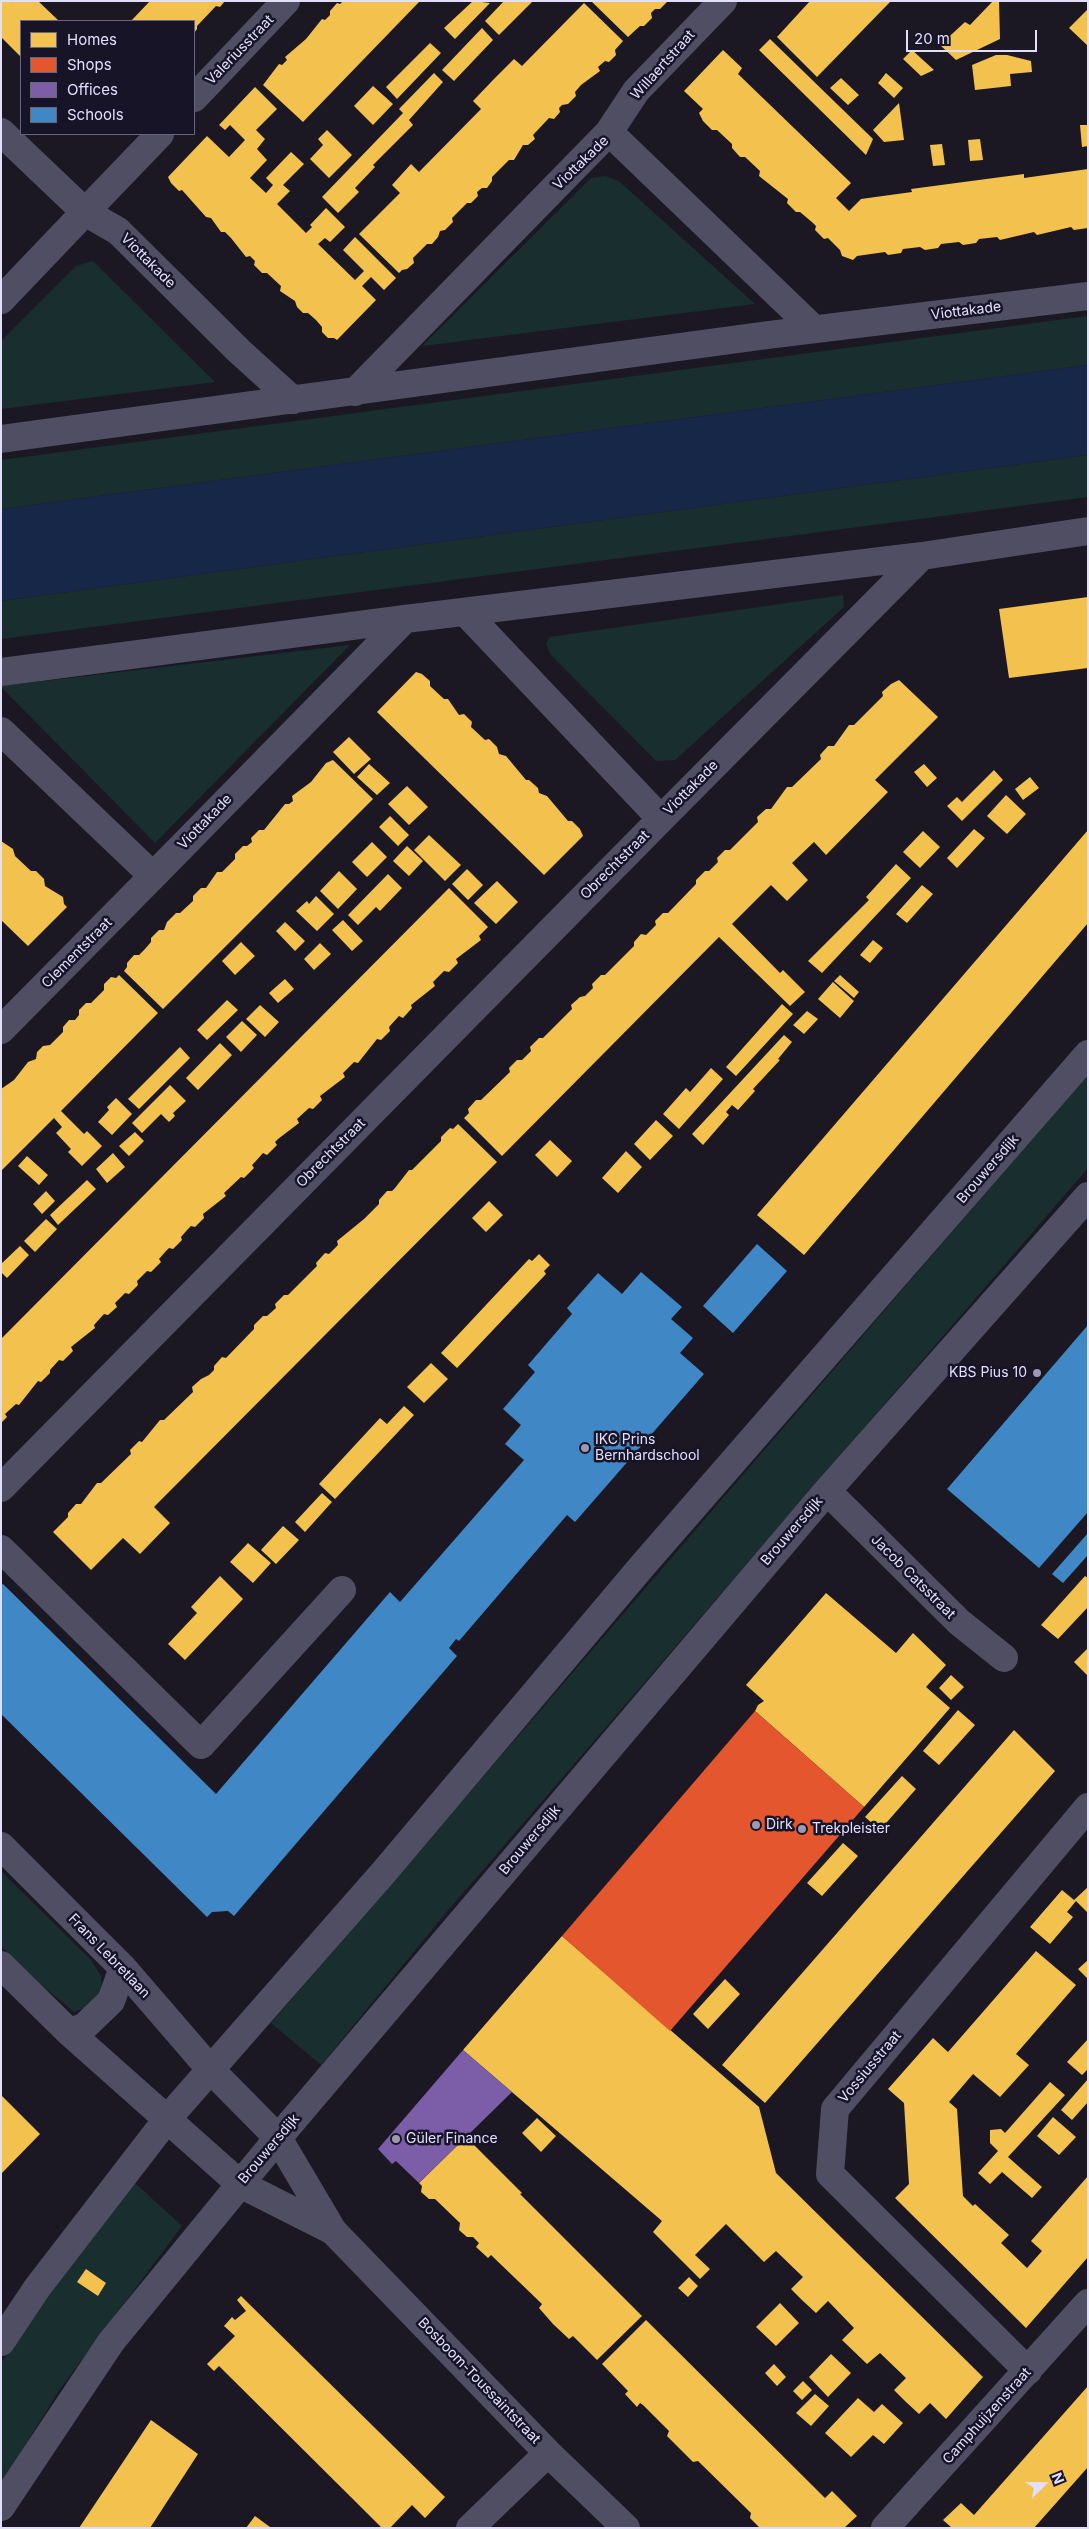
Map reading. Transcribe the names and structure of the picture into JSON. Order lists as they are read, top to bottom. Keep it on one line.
{"streets":{"street":["Valeriusstraat","Willaertstraat","Viottakade","Obrechtstraat","Clementstraat","Brouwersdijk","Jacob Catsstraat","Frans Lebretlaan","Vossiusstraat","Bosboom-Toussaintstraat","Camphuijzenstraat"]},"crossings":[["Willaertstraat","Viottakade"],["Viottakade","Obrechtstraat"],["Viottakade","Clementstraat"],["Brouwersdijk","Jacob Catsstraat"],["Brouwersdijk","Frans Lebretlaan"],["Brouwersdijk","Bosboom-Toussaintstraat"],["Frans Lebretlaan","Bosboom-Toussaintstraat"],["Vossiusstraat","Camphuijzenstraat"]],"places":["KBS Pius 10","IKC Prins Bernhardschool","Dirk","Trekpleister","Güler Finance"],"legend":["Homes","Shops","Offices","Schools"],"scale_bar":"20 m","north":"right"}
